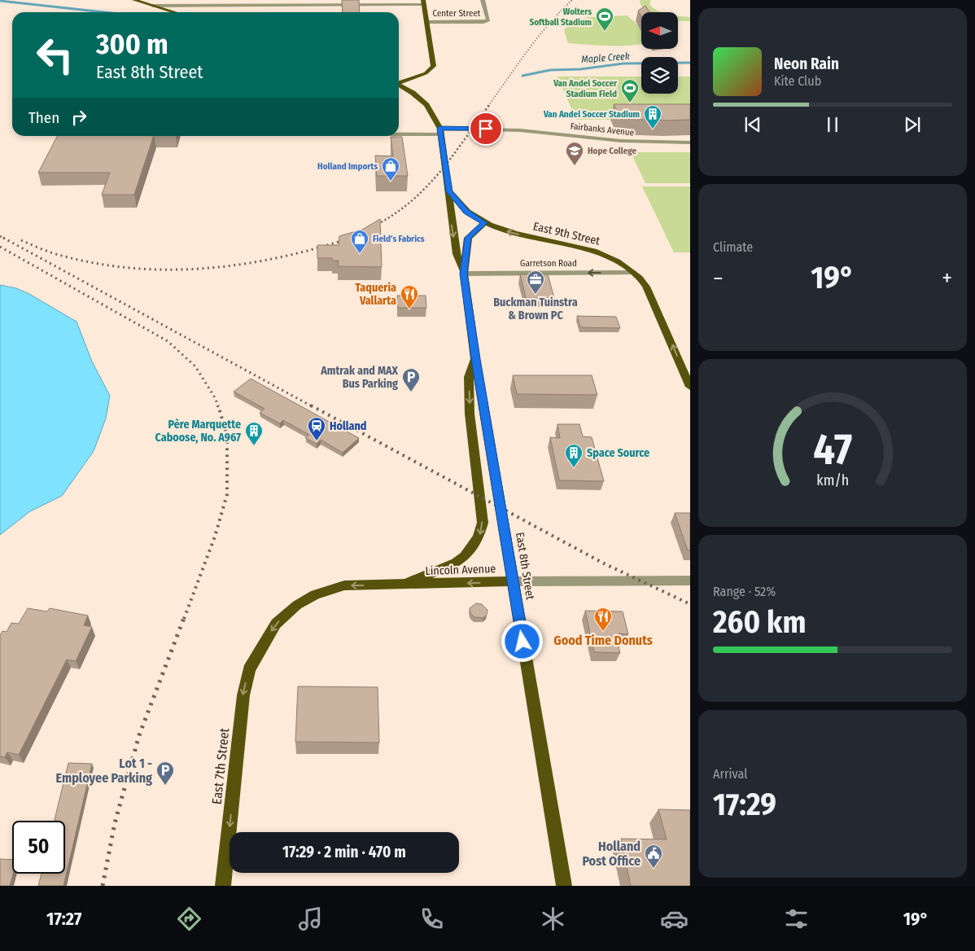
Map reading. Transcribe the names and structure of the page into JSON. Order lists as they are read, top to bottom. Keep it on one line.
{"streets":{"main road":["East 9th Street","East 8th Street","Lincoln Avenue","East 7th Street"],"street":["Center Street","Fairbanks Avenue","Garretson Road"]},"crossings":[["Fairbanks Avenue","East 8th Street"],["East 9th Street","Garretson Road"],["East 9th Street","East 8th Street"],["Garretson Road","East 8th Street"],["East 8th Street","Lincoln Avenue"],["Lincoln Avenue","East 7th Street"]],"one_way":["East 9th Street","Garretson Road","Lincoln Avenue","East 7th Street"],"water":["Maple Creek"],"places":{"sports":["Wolters Softball Stadium","Van Andel Soccer Stadium Field"],"building":["Van Andel Soccer Stadium","Père Marquette Caboose, No. A967","Space Source"],"school or university":["Hope College"],"shop":["Holland Imports","Field’s Fabrics"],"office":["Buckman Tuinstra & Brown PC"],"restaurant":["Taqueria Vallarta","Good Time Donuts"],"parking":["Amtrak and MAX Bus Parking","Lot 1 - Employee Parking"],"station":["Holland"],"public building":["Holland Post Office"]},"north":"left","page":{"turn":["300 m","East 8th Street"],"song":["Neon Rain","Kite Club"],"then":"Then","tile":["Climate",["Range · 52%","260 km"],["Arrival","17:29"]],"heat":["−","19°","+"],"limit":"50","trip":"17:29 · 2 min · 470 m","tabs":["17:27","19°"],"gauge":["47","km/h"]}}
